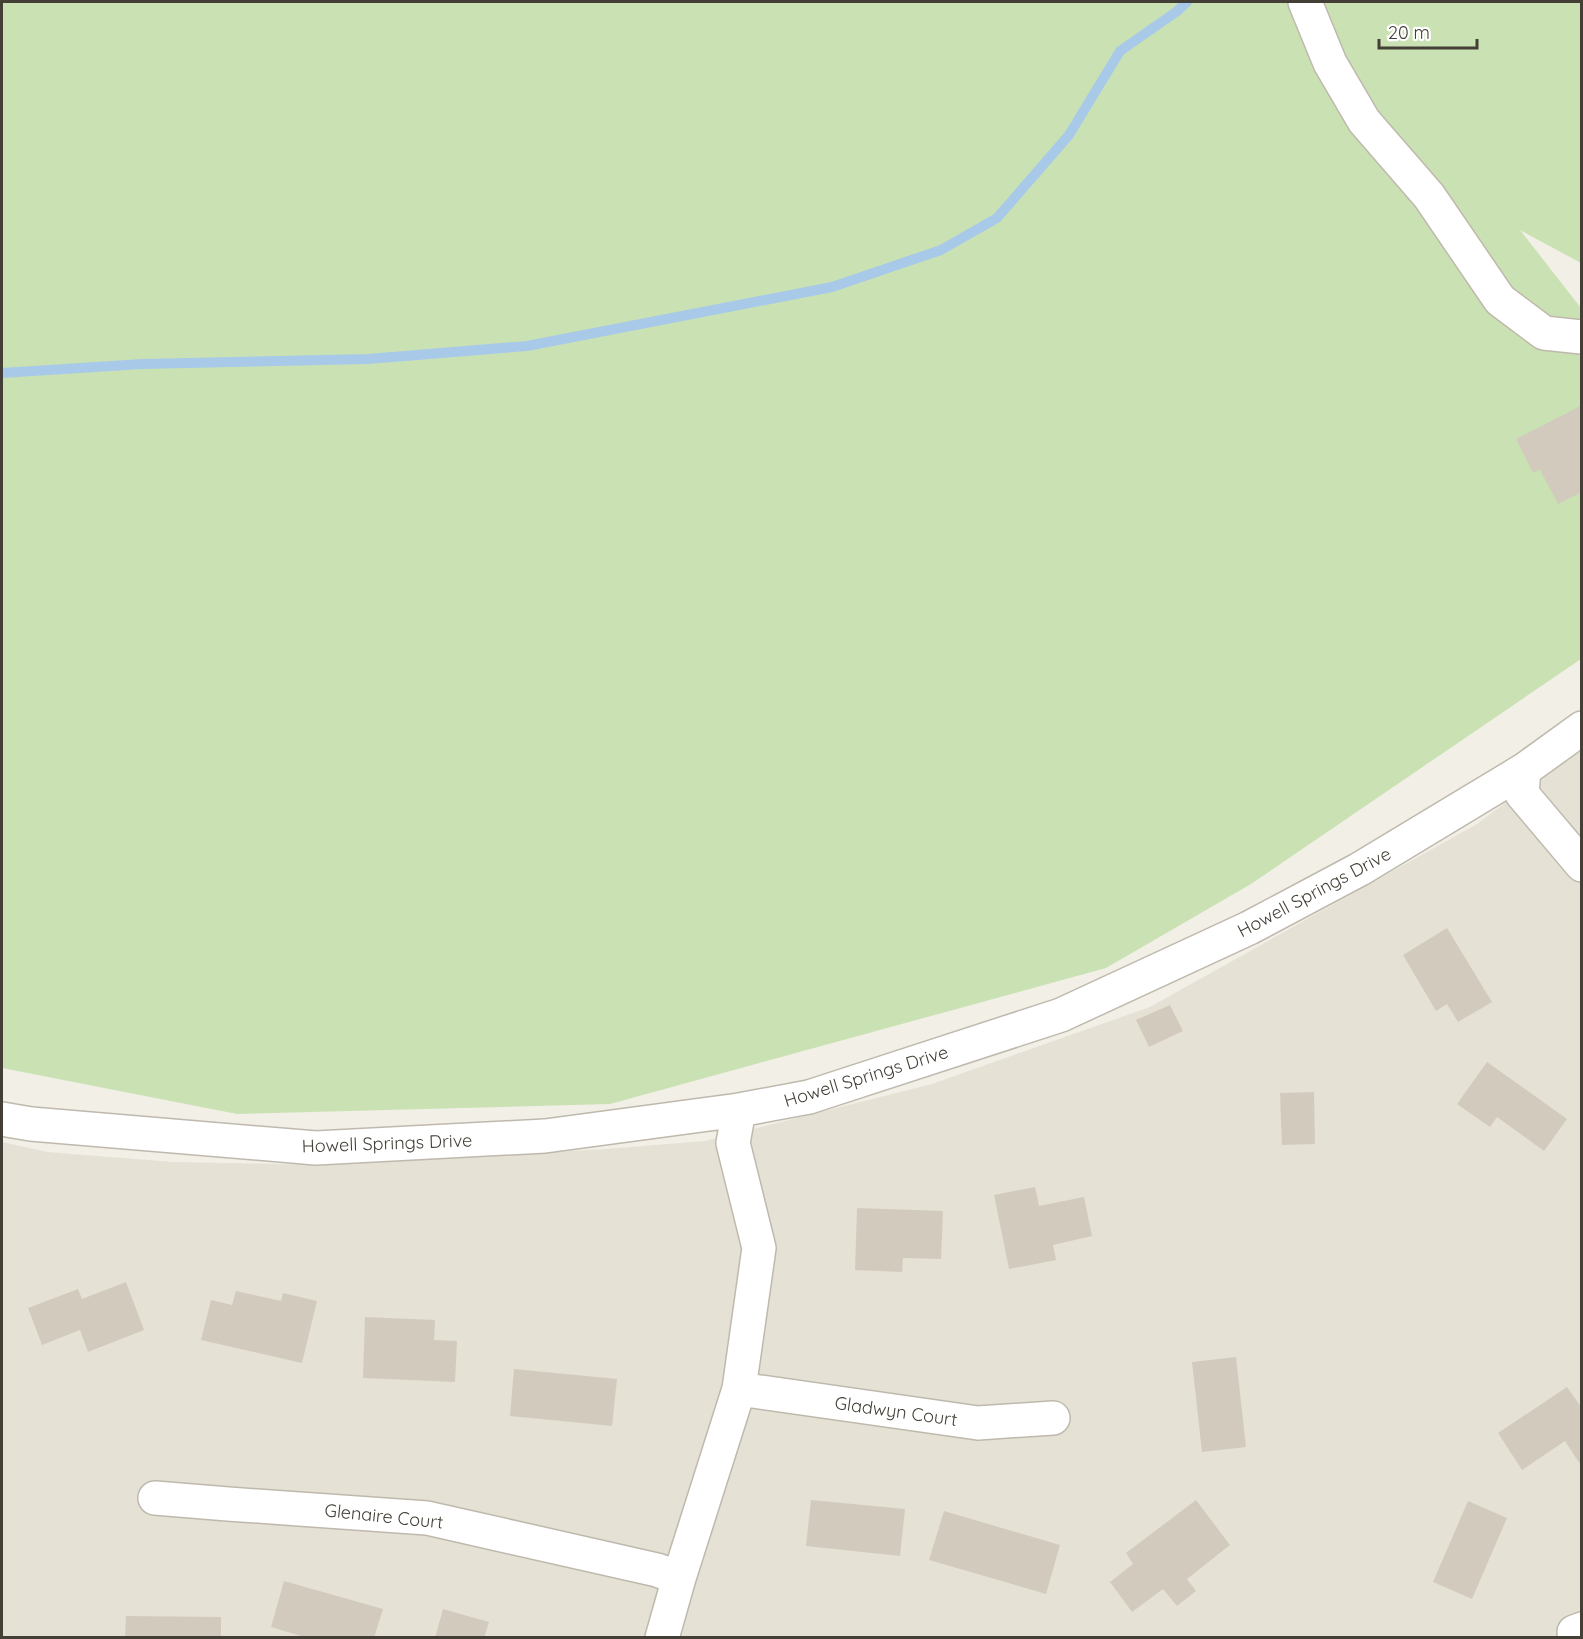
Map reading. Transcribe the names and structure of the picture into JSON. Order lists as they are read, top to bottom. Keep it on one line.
{"streets":{"street":["Howell Springs Drive","Gladwyn Court","Glenaire Court"]},"scale_bar":"20 m"}
